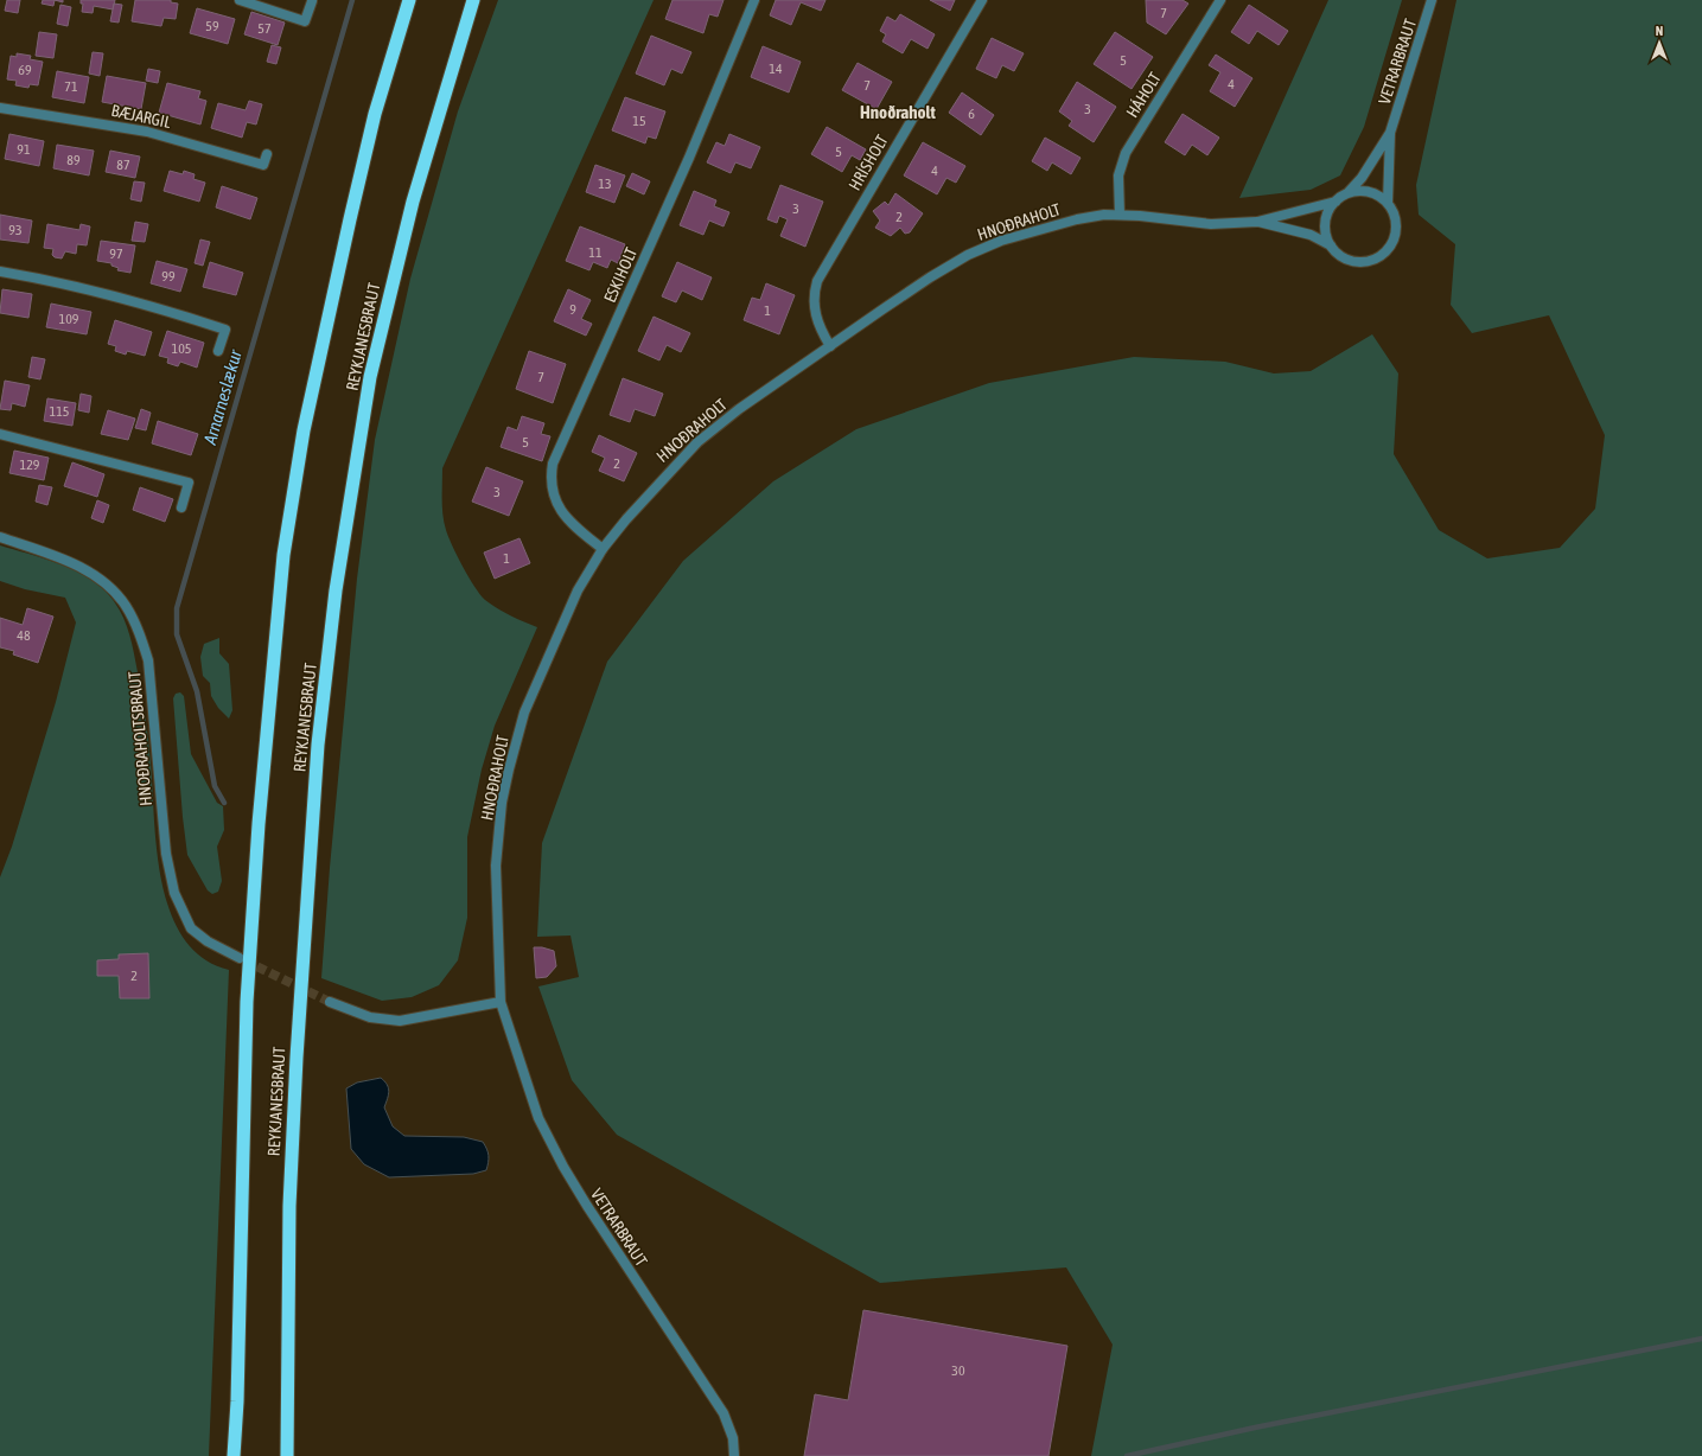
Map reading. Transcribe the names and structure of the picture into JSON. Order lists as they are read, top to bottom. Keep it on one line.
{"streets":{"highway":["REYKJANESBRAUT"],"street":["VETRARBRAUT","HÁHOLT","BÆJARGIL","HRÍSHOLT","HNOÐRAHOLT","ESKIHOLT","HNOÐRAHOLTSBRAUT"]},"crossings":[["VETRARBRAUT","HNOÐRAHOLT"],["HÁHOLT","HNOÐRAHOLT"],["HRÍSHOLT","HNOÐRAHOLT"],["HNOÐRAHOLT","ESKIHOLT"]],"districts":["Hnoðraholt"],"water":["Arnarneslækur"],"house_numbers":["7","59","57","5","14","69","4","7","71","3","6","15","91","5","89","87","4","13","3","2","93","11","97","99","9","1","109","105","7","115","5","2","129","3","1","48","2","30"],"north":"top"}
